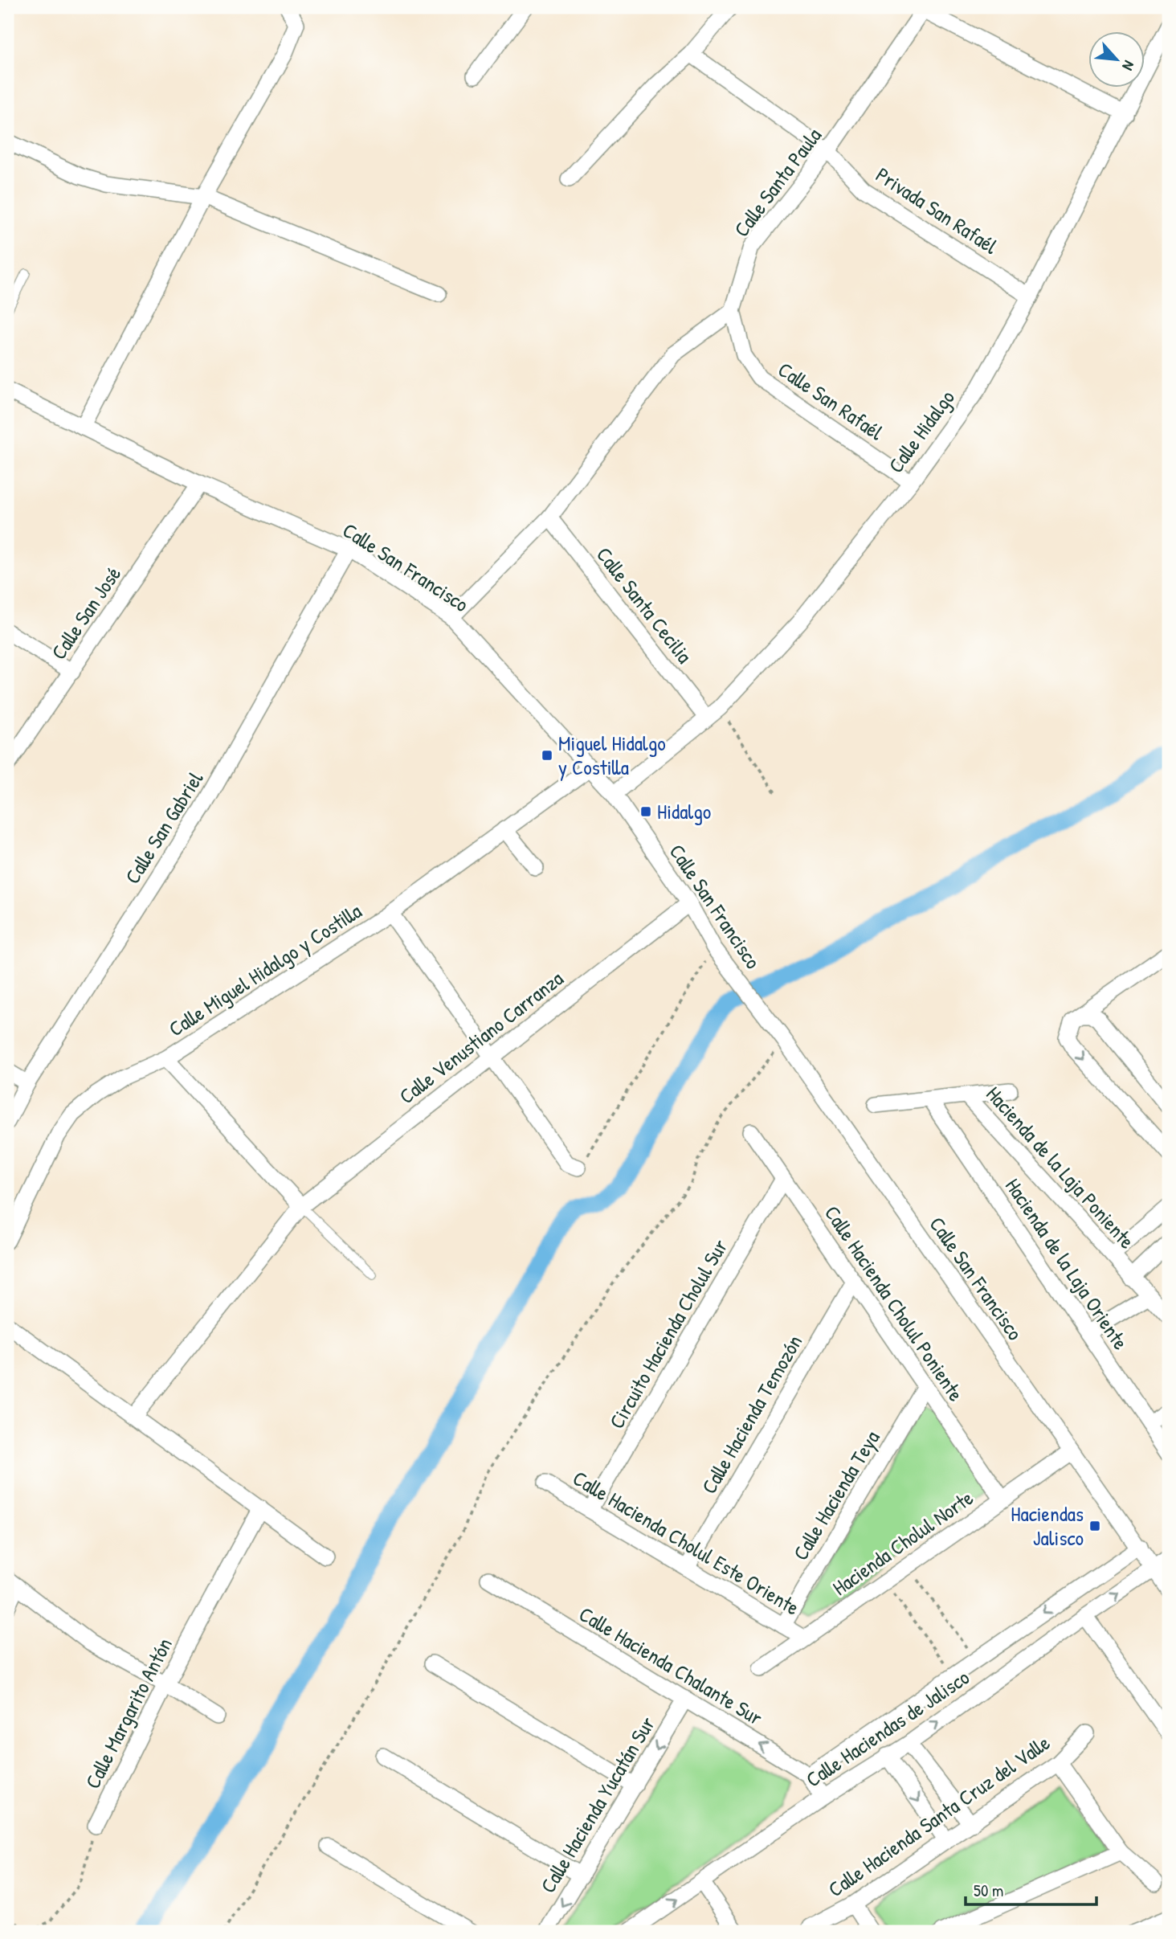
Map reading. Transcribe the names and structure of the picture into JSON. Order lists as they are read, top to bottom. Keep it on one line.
{"streets":{"street":["Calle Santa Paula","Privada San Rafaél","Calle San Rafaél","Calle Hidalgo","Calle San Francisco","Calle Santa Cecilia","Calle San José","Calle San Gabriel","Calle Miguel Hidalgo y Costilla","Calle Venustiano Carranza","Hacienda de la Laja Poniente","Hacienda de la Laja Oriente","Calle Hacienda Cholul Poniente","Circuito Hacienda Cholul Sur","Calle Hacienda Temozón","Calle Hacienda Teya","Calle Hacienda Cholul Este Oriente","Hacienda Cholul Norte","Calle Hacienda Chalante Sur","Calle Margarito Antón","Calle Haciendas de Jalisco","Calle Hacienda Yucatán Sur","Calle Hacienda Santa Cruz del Valle"]},"crossings":[["Calle Santa Paula","Privada San Rafaél"],["Calle Santa Paula","Calle San Rafaél"],["Calle Santa Paula","Calle Hidalgo"],["Privada San Rafaél","Calle Hidalgo"],["Calle San Rafaél","Calle Hidalgo"],["Calle Hidalgo","Calle San Francisco"],["Calle Hidalgo","Calle Santa Cecilia"],["Calle San Francisco","Calle San José"],["Calle San Francisco","Calle San Gabriel"],["Calle San Francisco","Calle Miguel Hidalgo y Costilla"],["Calle San Francisco","Calle Venustiano Carranza"],["Calle San Francisco","Hacienda Cholul Norte"],["Calle San Francisco","Calle Haciendas de Jalisco"],["Calle Hacienda Cholul Poniente","Circuito Hacienda Cholul Sur"],["Calle Hacienda Cholul Poniente","Calle Hacienda Temozón"],["Calle Hacienda Cholul Poniente","Calle Hacienda Teya"],["Calle Hacienda Cholul Poniente","Hacienda Cholul Norte"],["Circuito Hacienda Cholul Sur","Calle Hacienda Cholul Este Oriente"],["Calle Hacienda Temozón","Calle Hacienda Cholul Este Oriente"],["Calle Hacienda Teya","Calle Hacienda Cholul Este Oriente"],["Calle Hacienda Cholul Este Oriente","Hacienda Cholul Norte"],["Calle Hacienda Chalante Sur","Calle Haciendas de Jalisco"],["Calle Hacienda Chalante Sur","Calle Hacienda Yucatán Sur"]],"one_way":["Calle Hacienda Chalante Sur","Calle Hacienda Yucatán Sur"],"places":{"transit":["Miguel Hidalgo y Costilla","Hidalgo","Haciendas Jalisco"]},"scale_bar":"50 m","north":"bottom right"}
